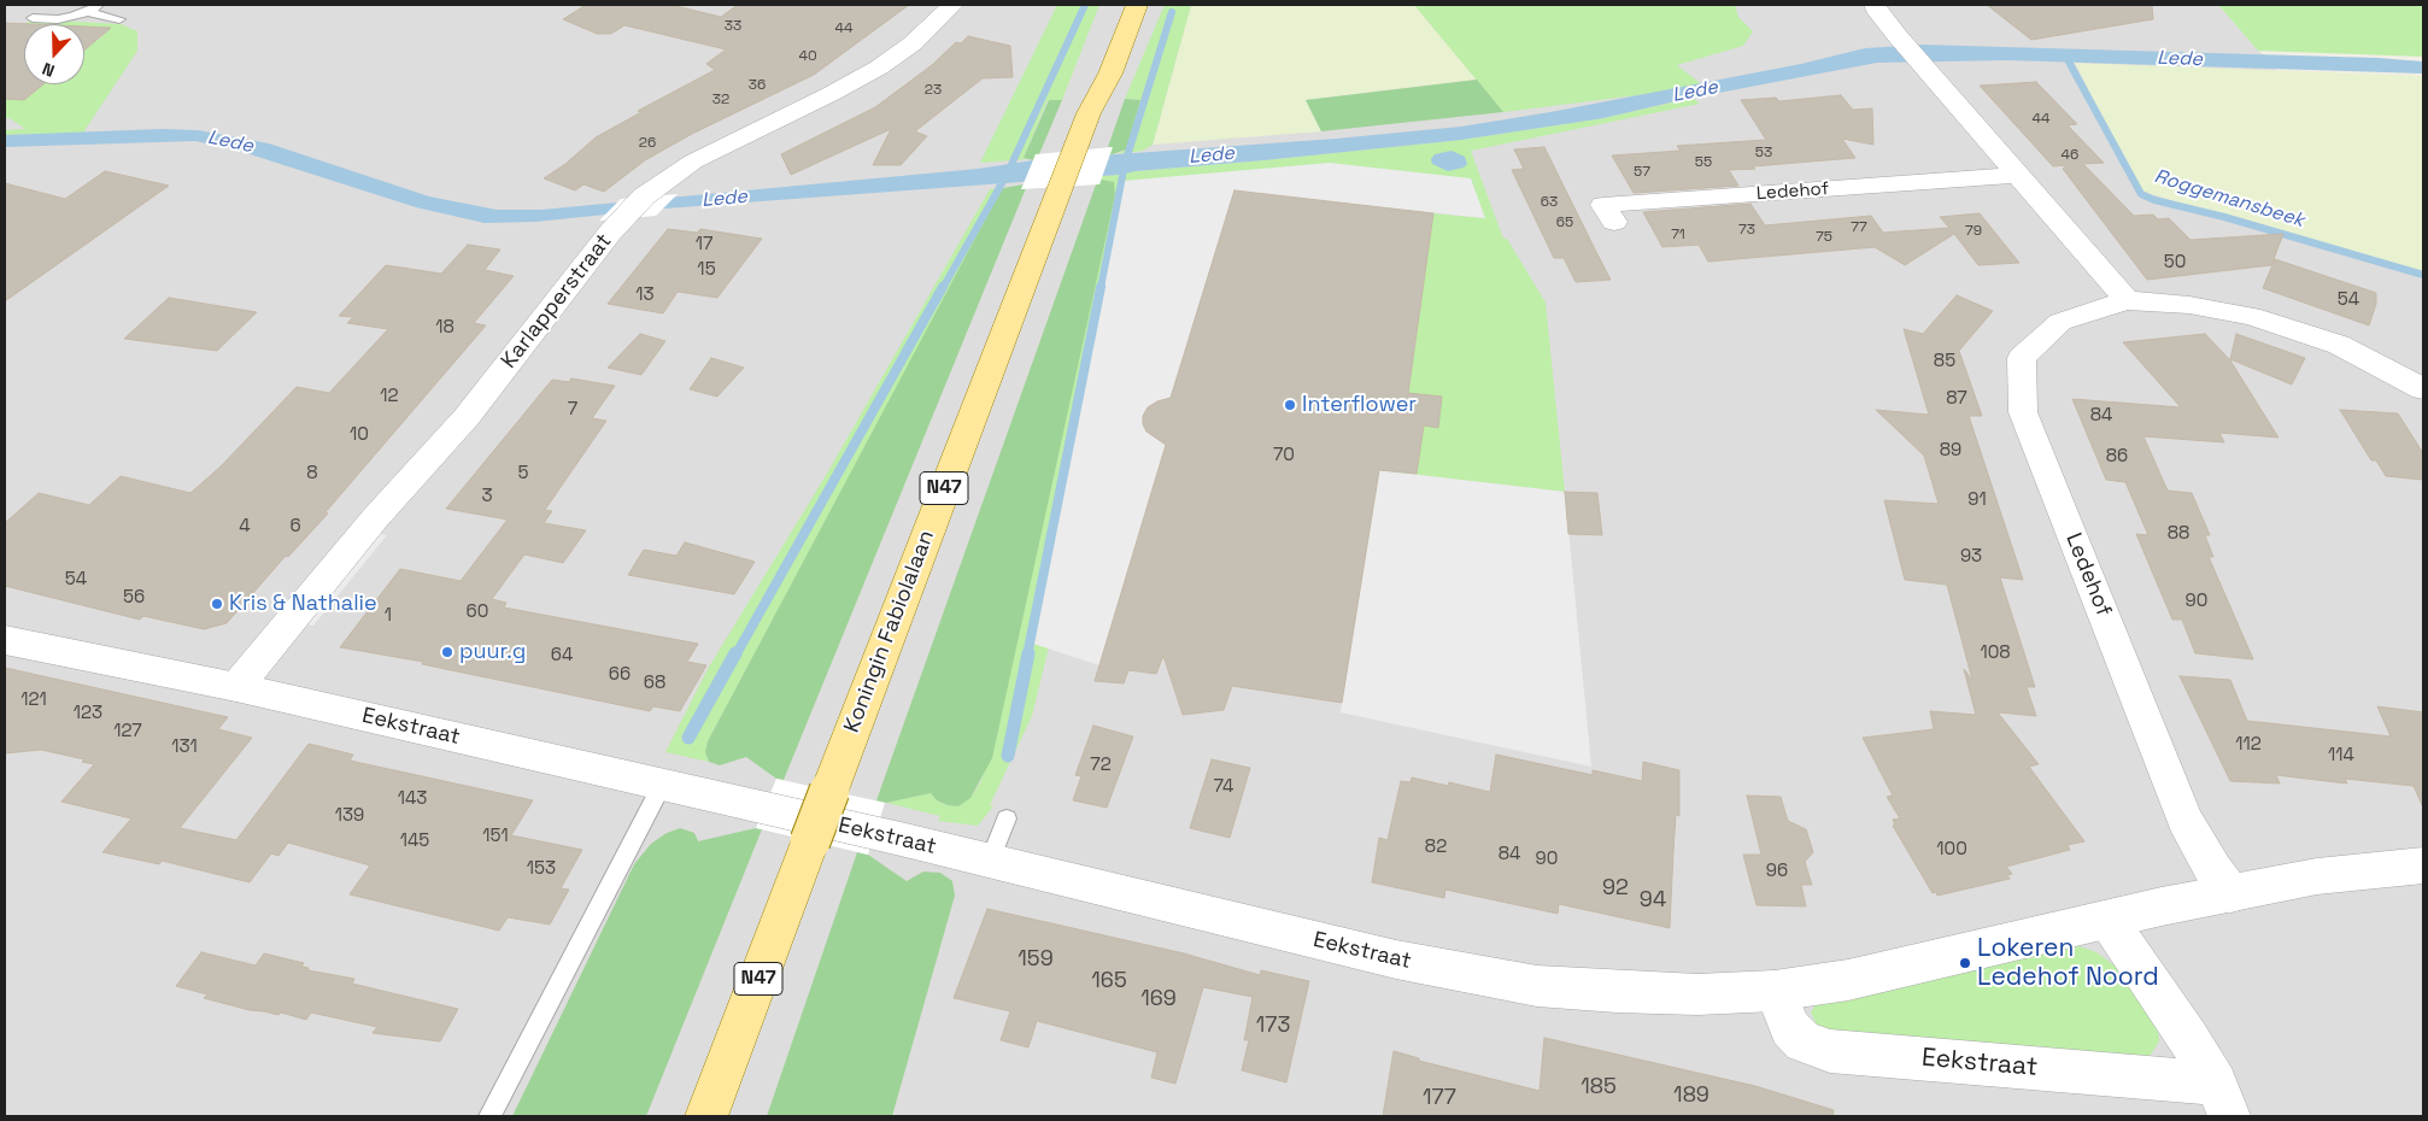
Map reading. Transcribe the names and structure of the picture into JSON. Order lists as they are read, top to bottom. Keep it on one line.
{"streets":{"main road":["N47","Koningin Fabiolalaan"],"street":["Ledehof","Karlapperstraat","Eekstraat"]},"crossings":[["Ledehof","Eekstraat"],["Karlapperstraat","Eekstraat"]],"water":["Lede","Roggemansbeek"],"places":["Interflower","Kris & Nathalie","puur.g","Lokeren Ledehof Noord"],"house_numbers":["33","44","40","36","23","32","44","26","53","46","55","57","63","65","77","73","79","71","75","17","50","15","13","54","18","85","12","87","7","84","10","89","70","86","8","5","3","91","4","6","88","93","54","56","90","60","1","108","64","66","68","121","123","127","112","131","114","72","74","143","139","151","145","82","100","84","90","153","96","92","94","159","165","169","173","185","189","177"],"north":"bottom"}
